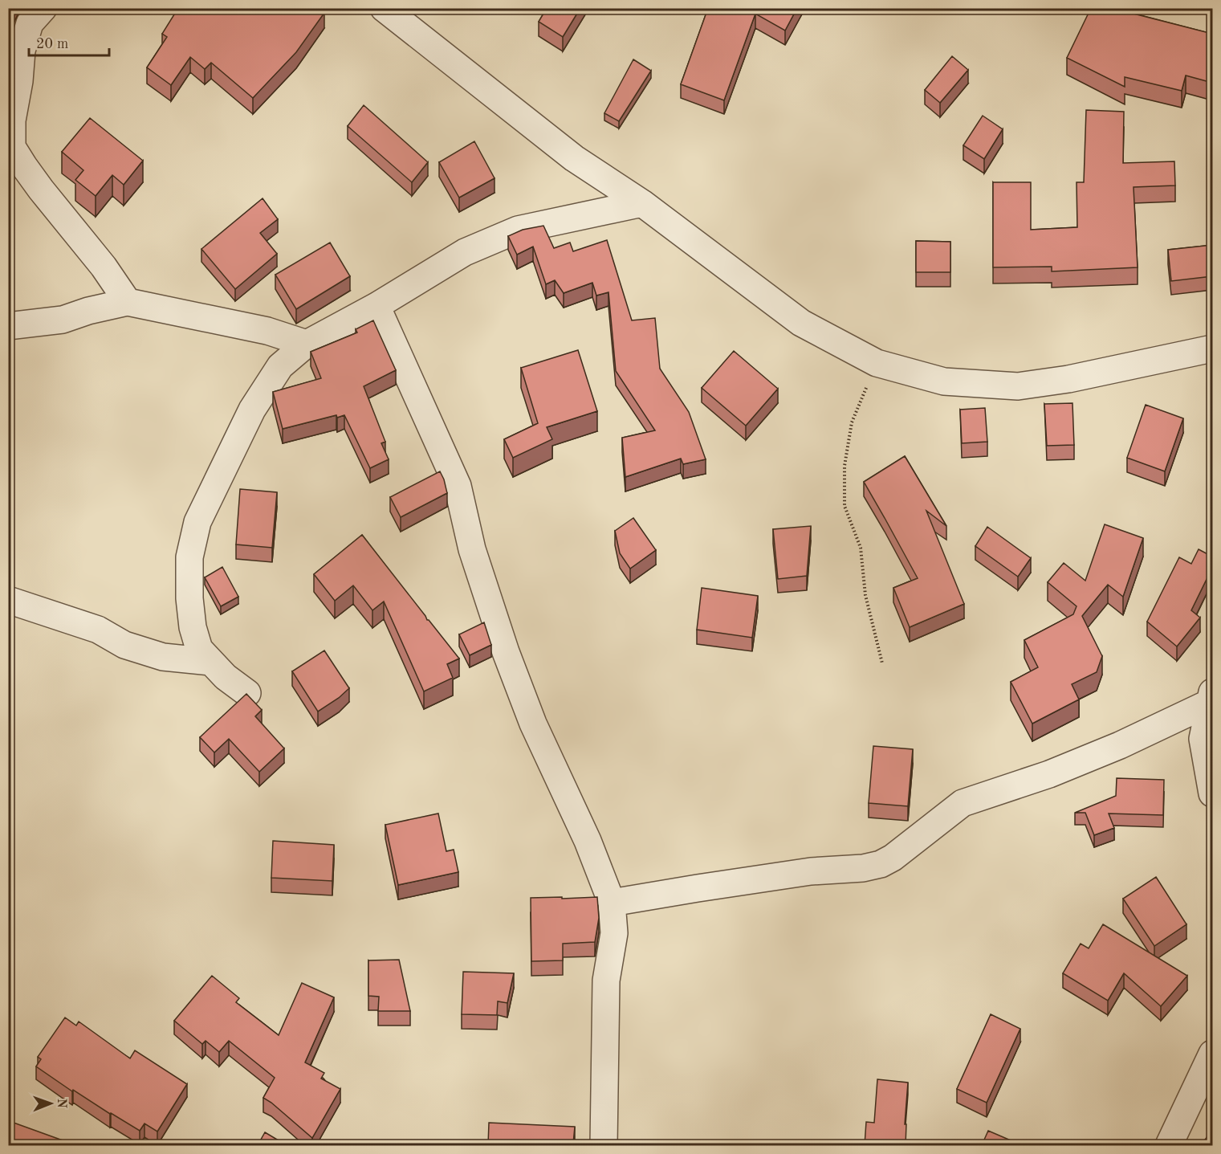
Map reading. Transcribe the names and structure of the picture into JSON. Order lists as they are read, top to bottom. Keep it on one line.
{"scale_bar":"20 m","north":"right"}
